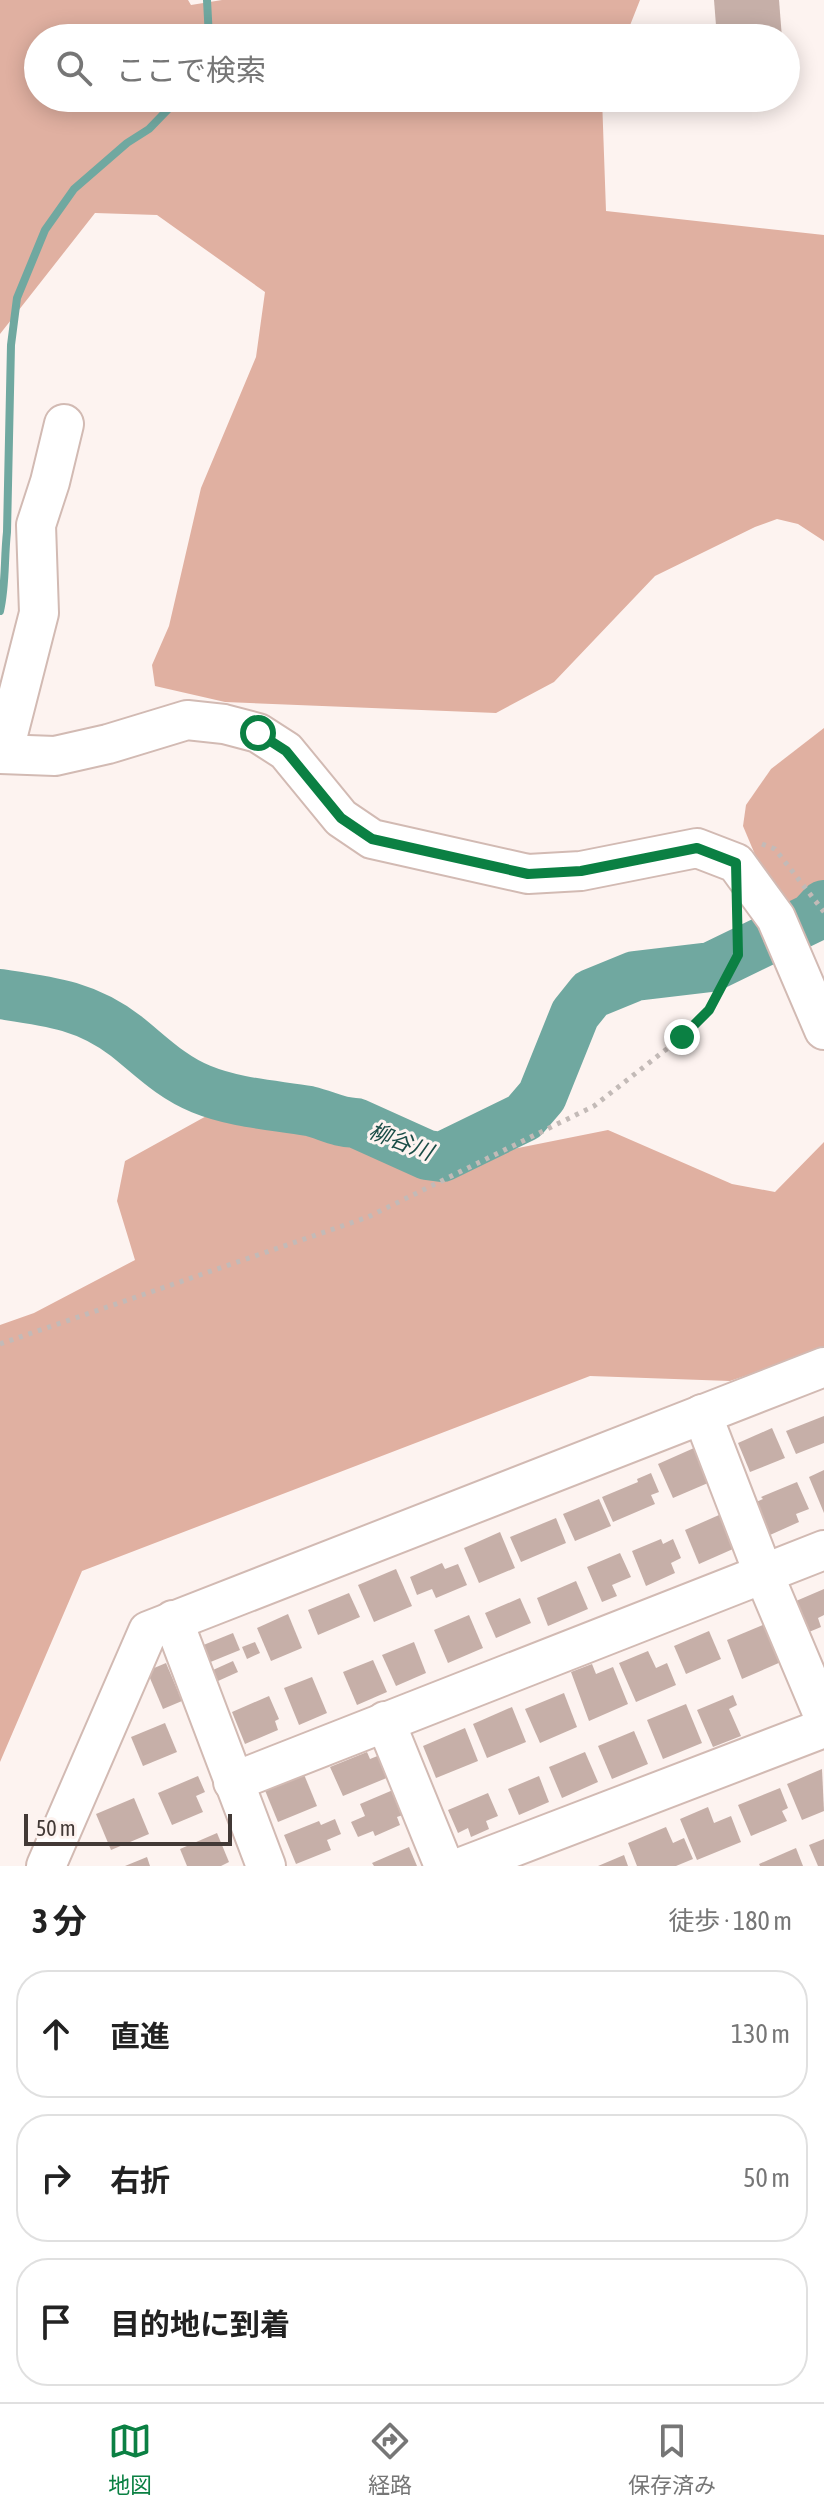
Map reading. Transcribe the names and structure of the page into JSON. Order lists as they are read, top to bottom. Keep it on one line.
{"water":["柳谷川"],"scale_bar":"50 m","page":{"search":"ここで検索","scale":"50 m","heading":["3 分","徒歩 · 180 m"],"list":[["直進","130 m"],["右折","50 m"],"目的地に到着"],"nav":["地図","経路","保存済み"]}}
